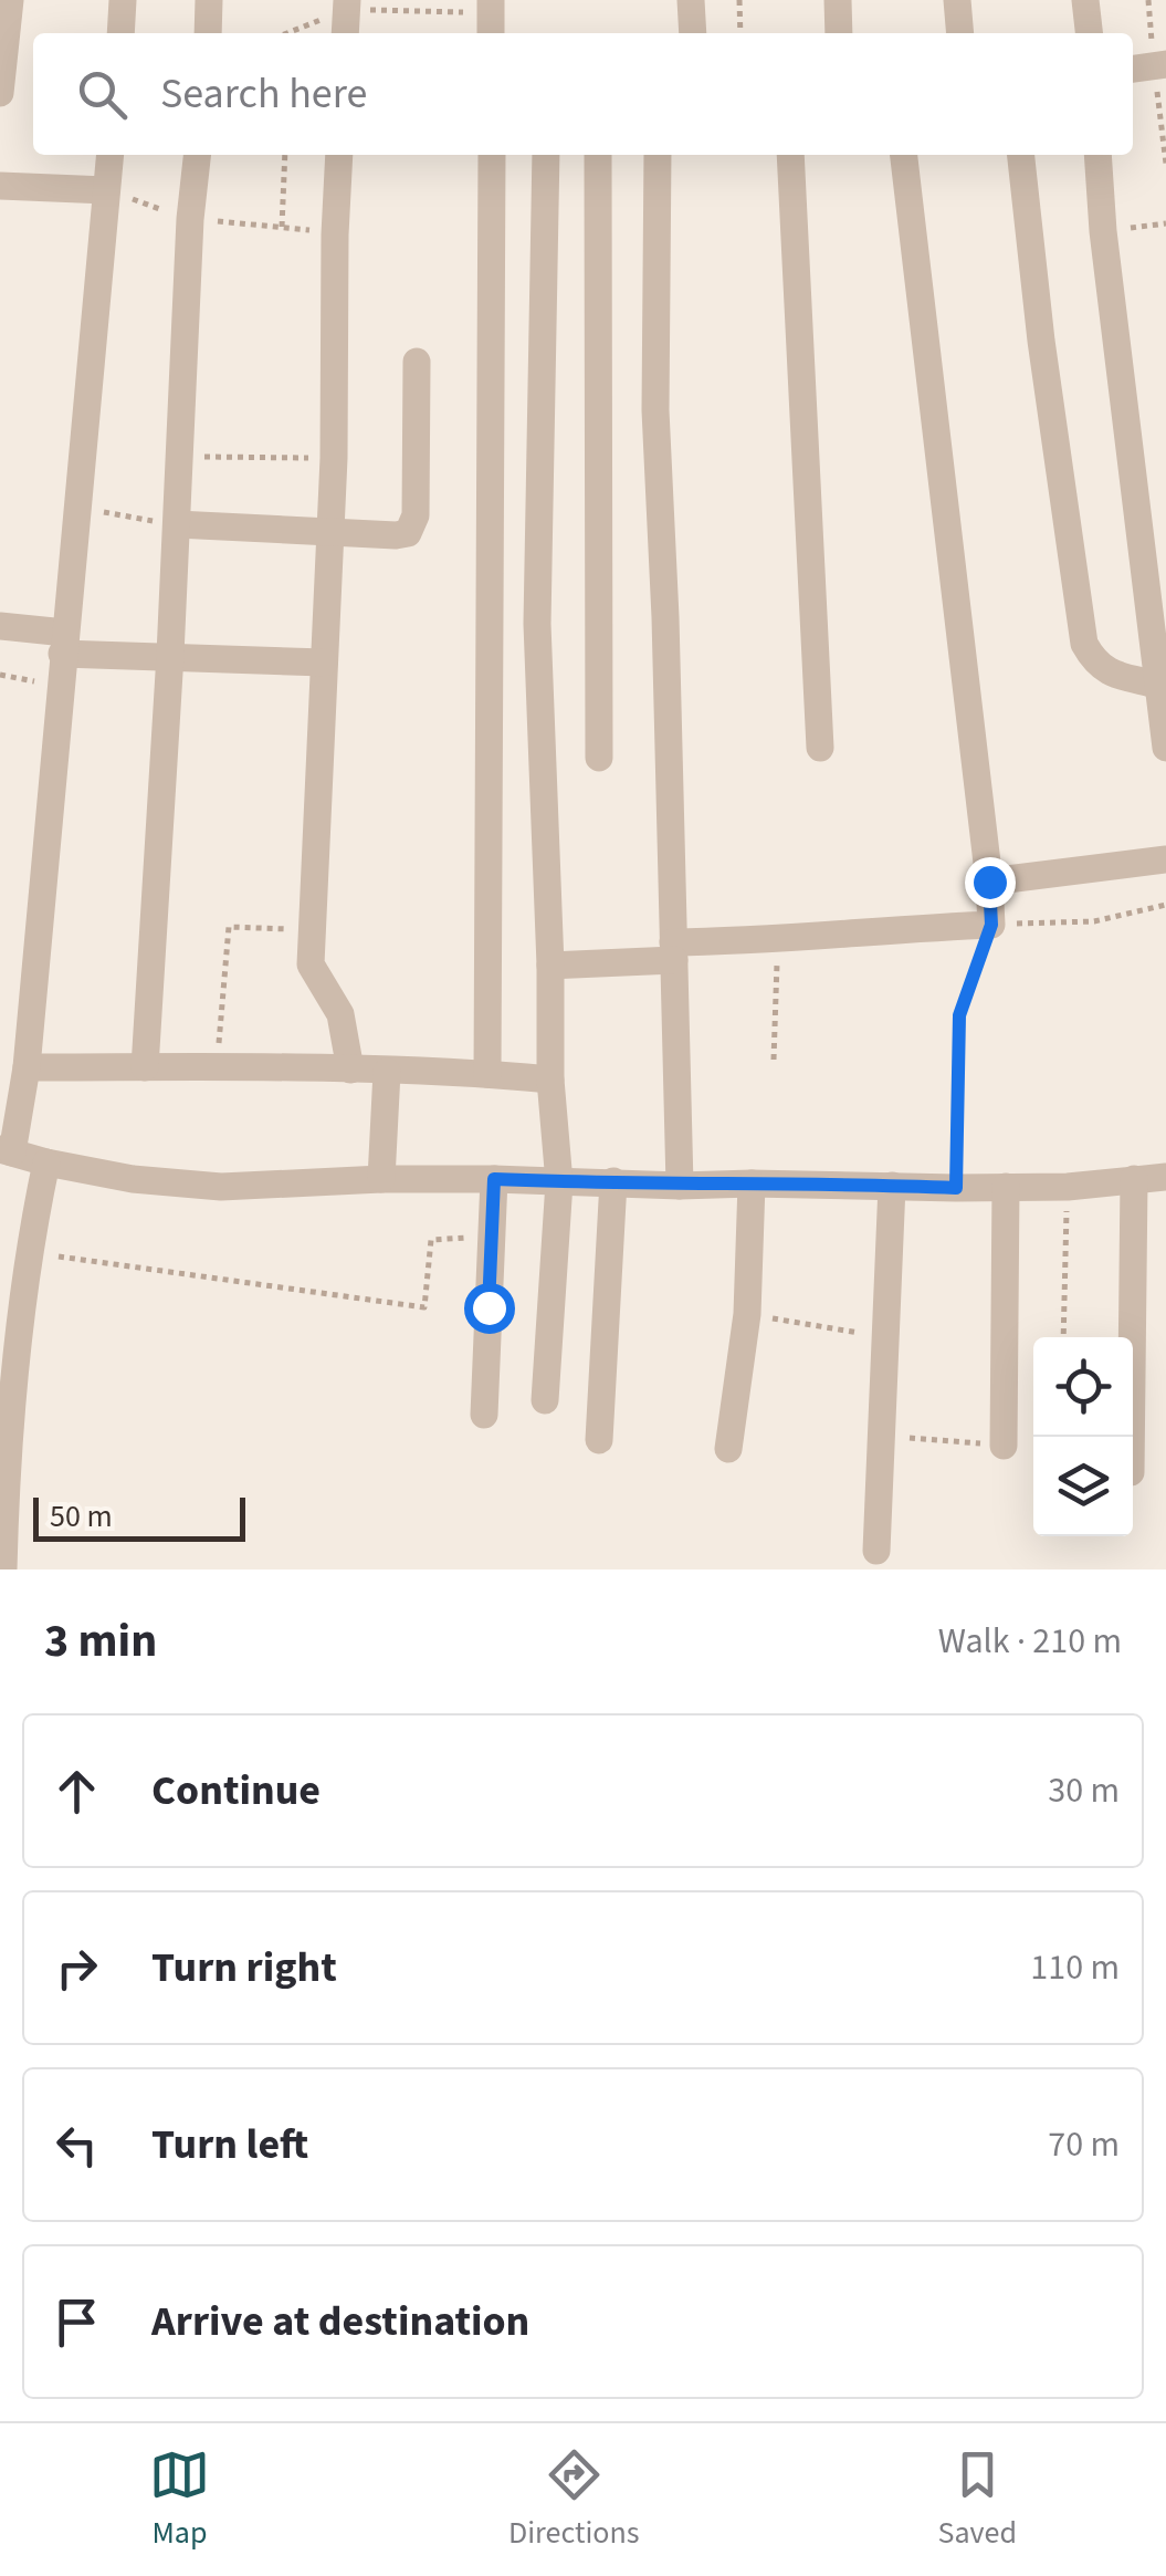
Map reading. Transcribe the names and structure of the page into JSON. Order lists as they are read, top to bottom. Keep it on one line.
{"scale_bar":"50 m","page":{"search":"Search here","scale":"50 m","heading":["3 min","Walk · 210 m"],"list":[["Continue","30 m"],["Turn right","110 m"],["Turn left","70 m"],"Arrive at destination"],"nav":["Map","Directions","Saved"]}}
